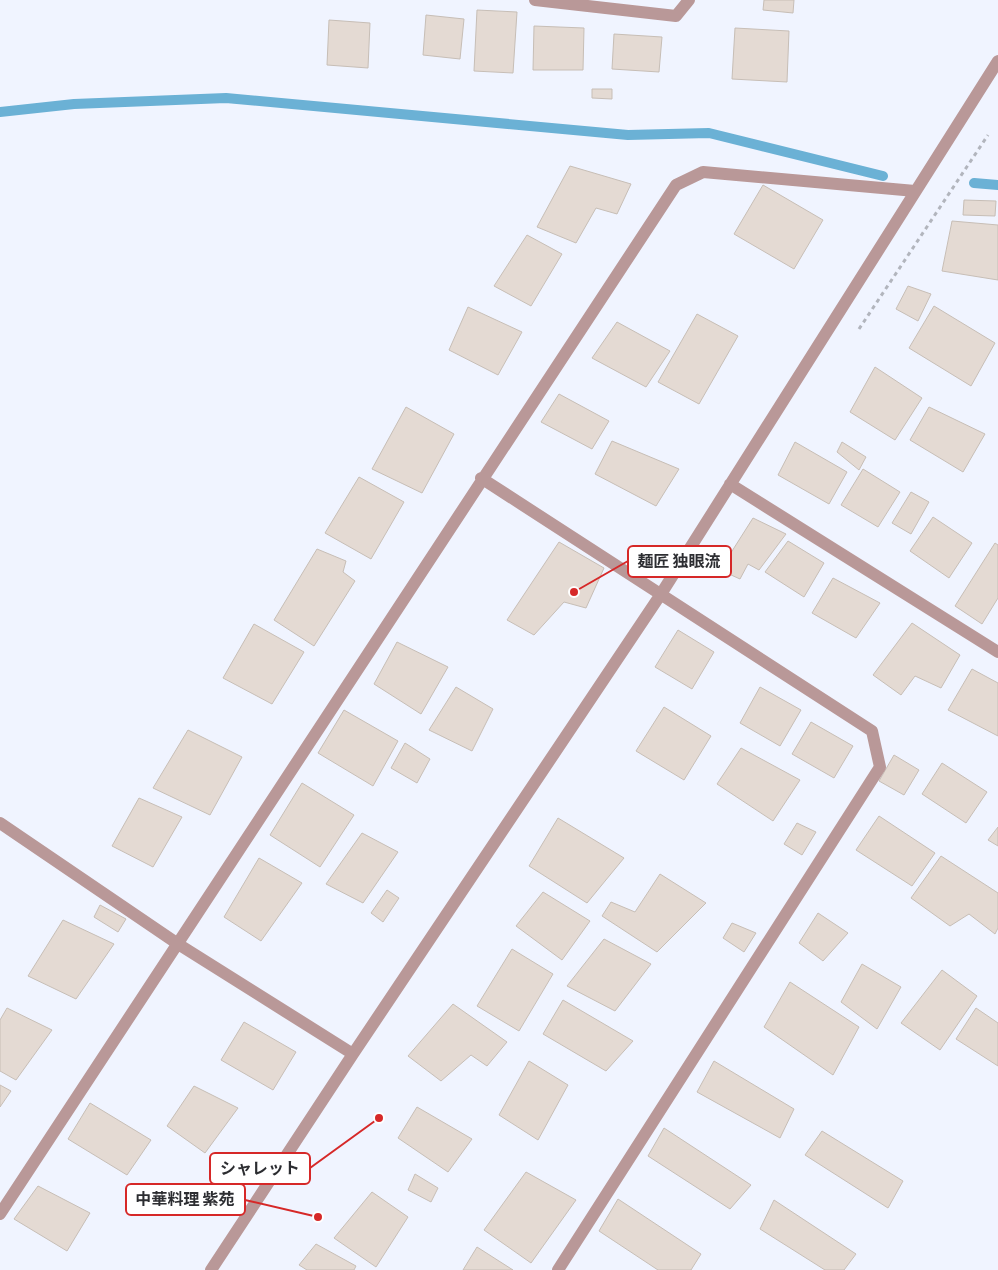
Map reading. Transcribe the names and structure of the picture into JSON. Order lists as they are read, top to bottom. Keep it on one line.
{"places":["麺匠 独眼流","シャレット","中華料理 紫苑"]}
